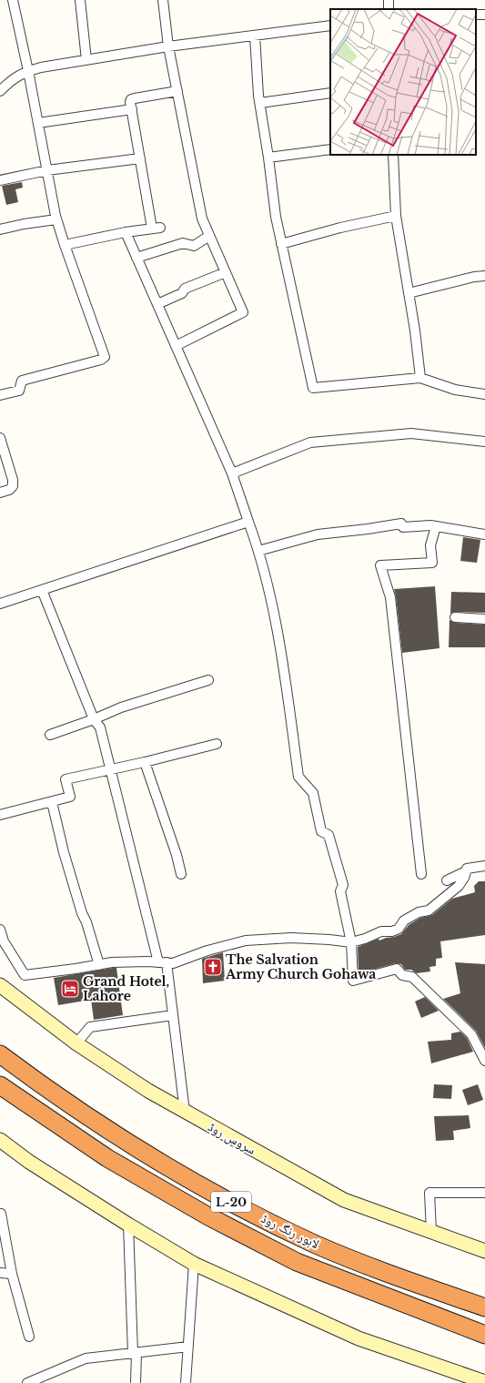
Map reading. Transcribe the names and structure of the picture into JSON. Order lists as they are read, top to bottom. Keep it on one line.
{"streets":{"highway":["L-20","لاہور رنگ روڈ"],"street":["سروس روڈ"]},"places":{"church":["The Salvation Army Church Gohawa"],"hotel":["Grand Hotel, Lahore"]}}
